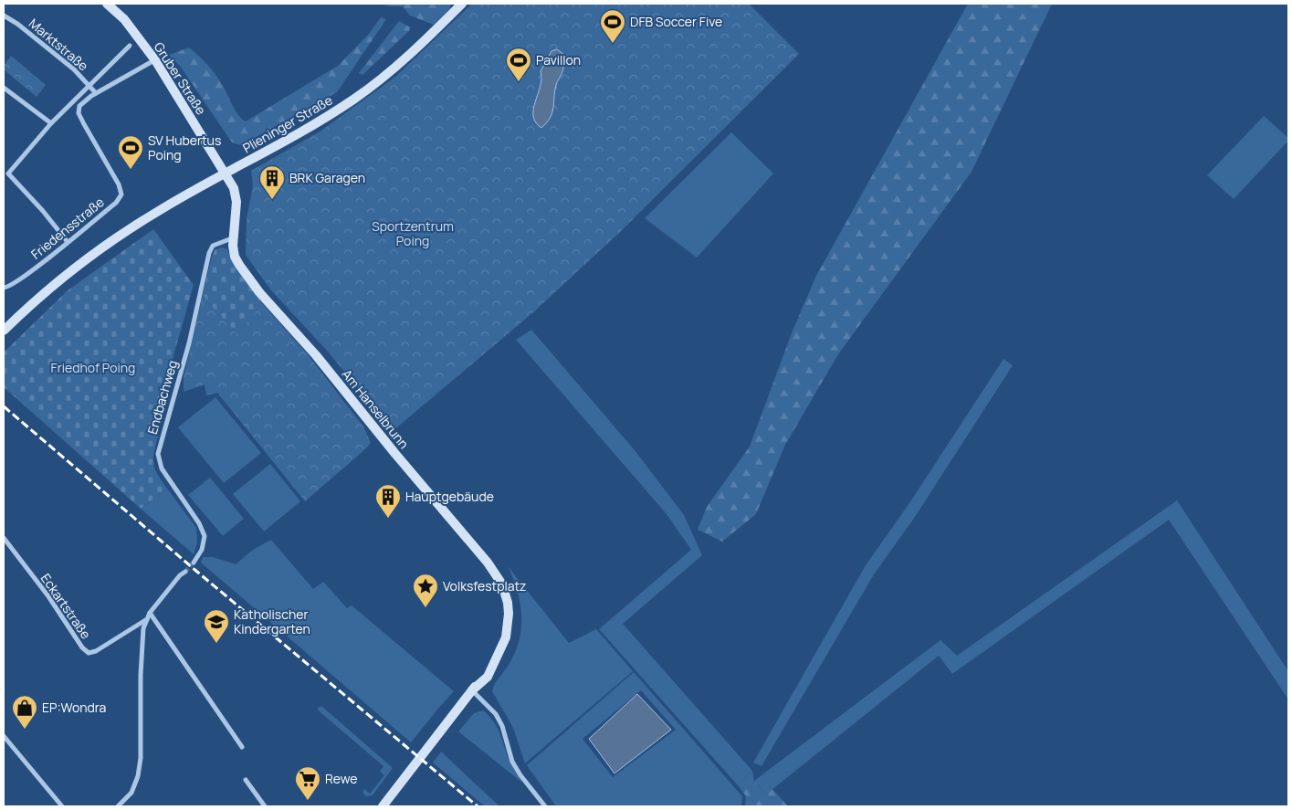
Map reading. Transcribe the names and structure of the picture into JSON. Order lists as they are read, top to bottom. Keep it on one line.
{"streets":{"street":["Marktstraße","Gruber Straße","Plieninger Straße","Friedensstraße","Endbachweg","Am Hanselbrunn","Eckartstraße"]},"crossings":[["Marktstraße","Friedensstraße"],["Gruber Straße","Plieninger Straße"],["Gruber Straße","Friedensstraße"],["Gruber Straße","Am Hanselbrunn"],["Plieninger Straße","Am Hanselbrunn"],["Endbachweg","Am Hanselbrunn"]],"parks":["Sportzentrum Poing","Friedhof Poing"],"places":{"sports":["DFB Soccer Five","Pavillon","SV Hubertus Poing"],"building":["BRK Garagen","Hauptgebäude"],"place":["Volksfestplatz"],"school or university":["Katholischer Kindergarten"],"shop":["EP:Wondra"],"supermarket":["Rewe"]}}
